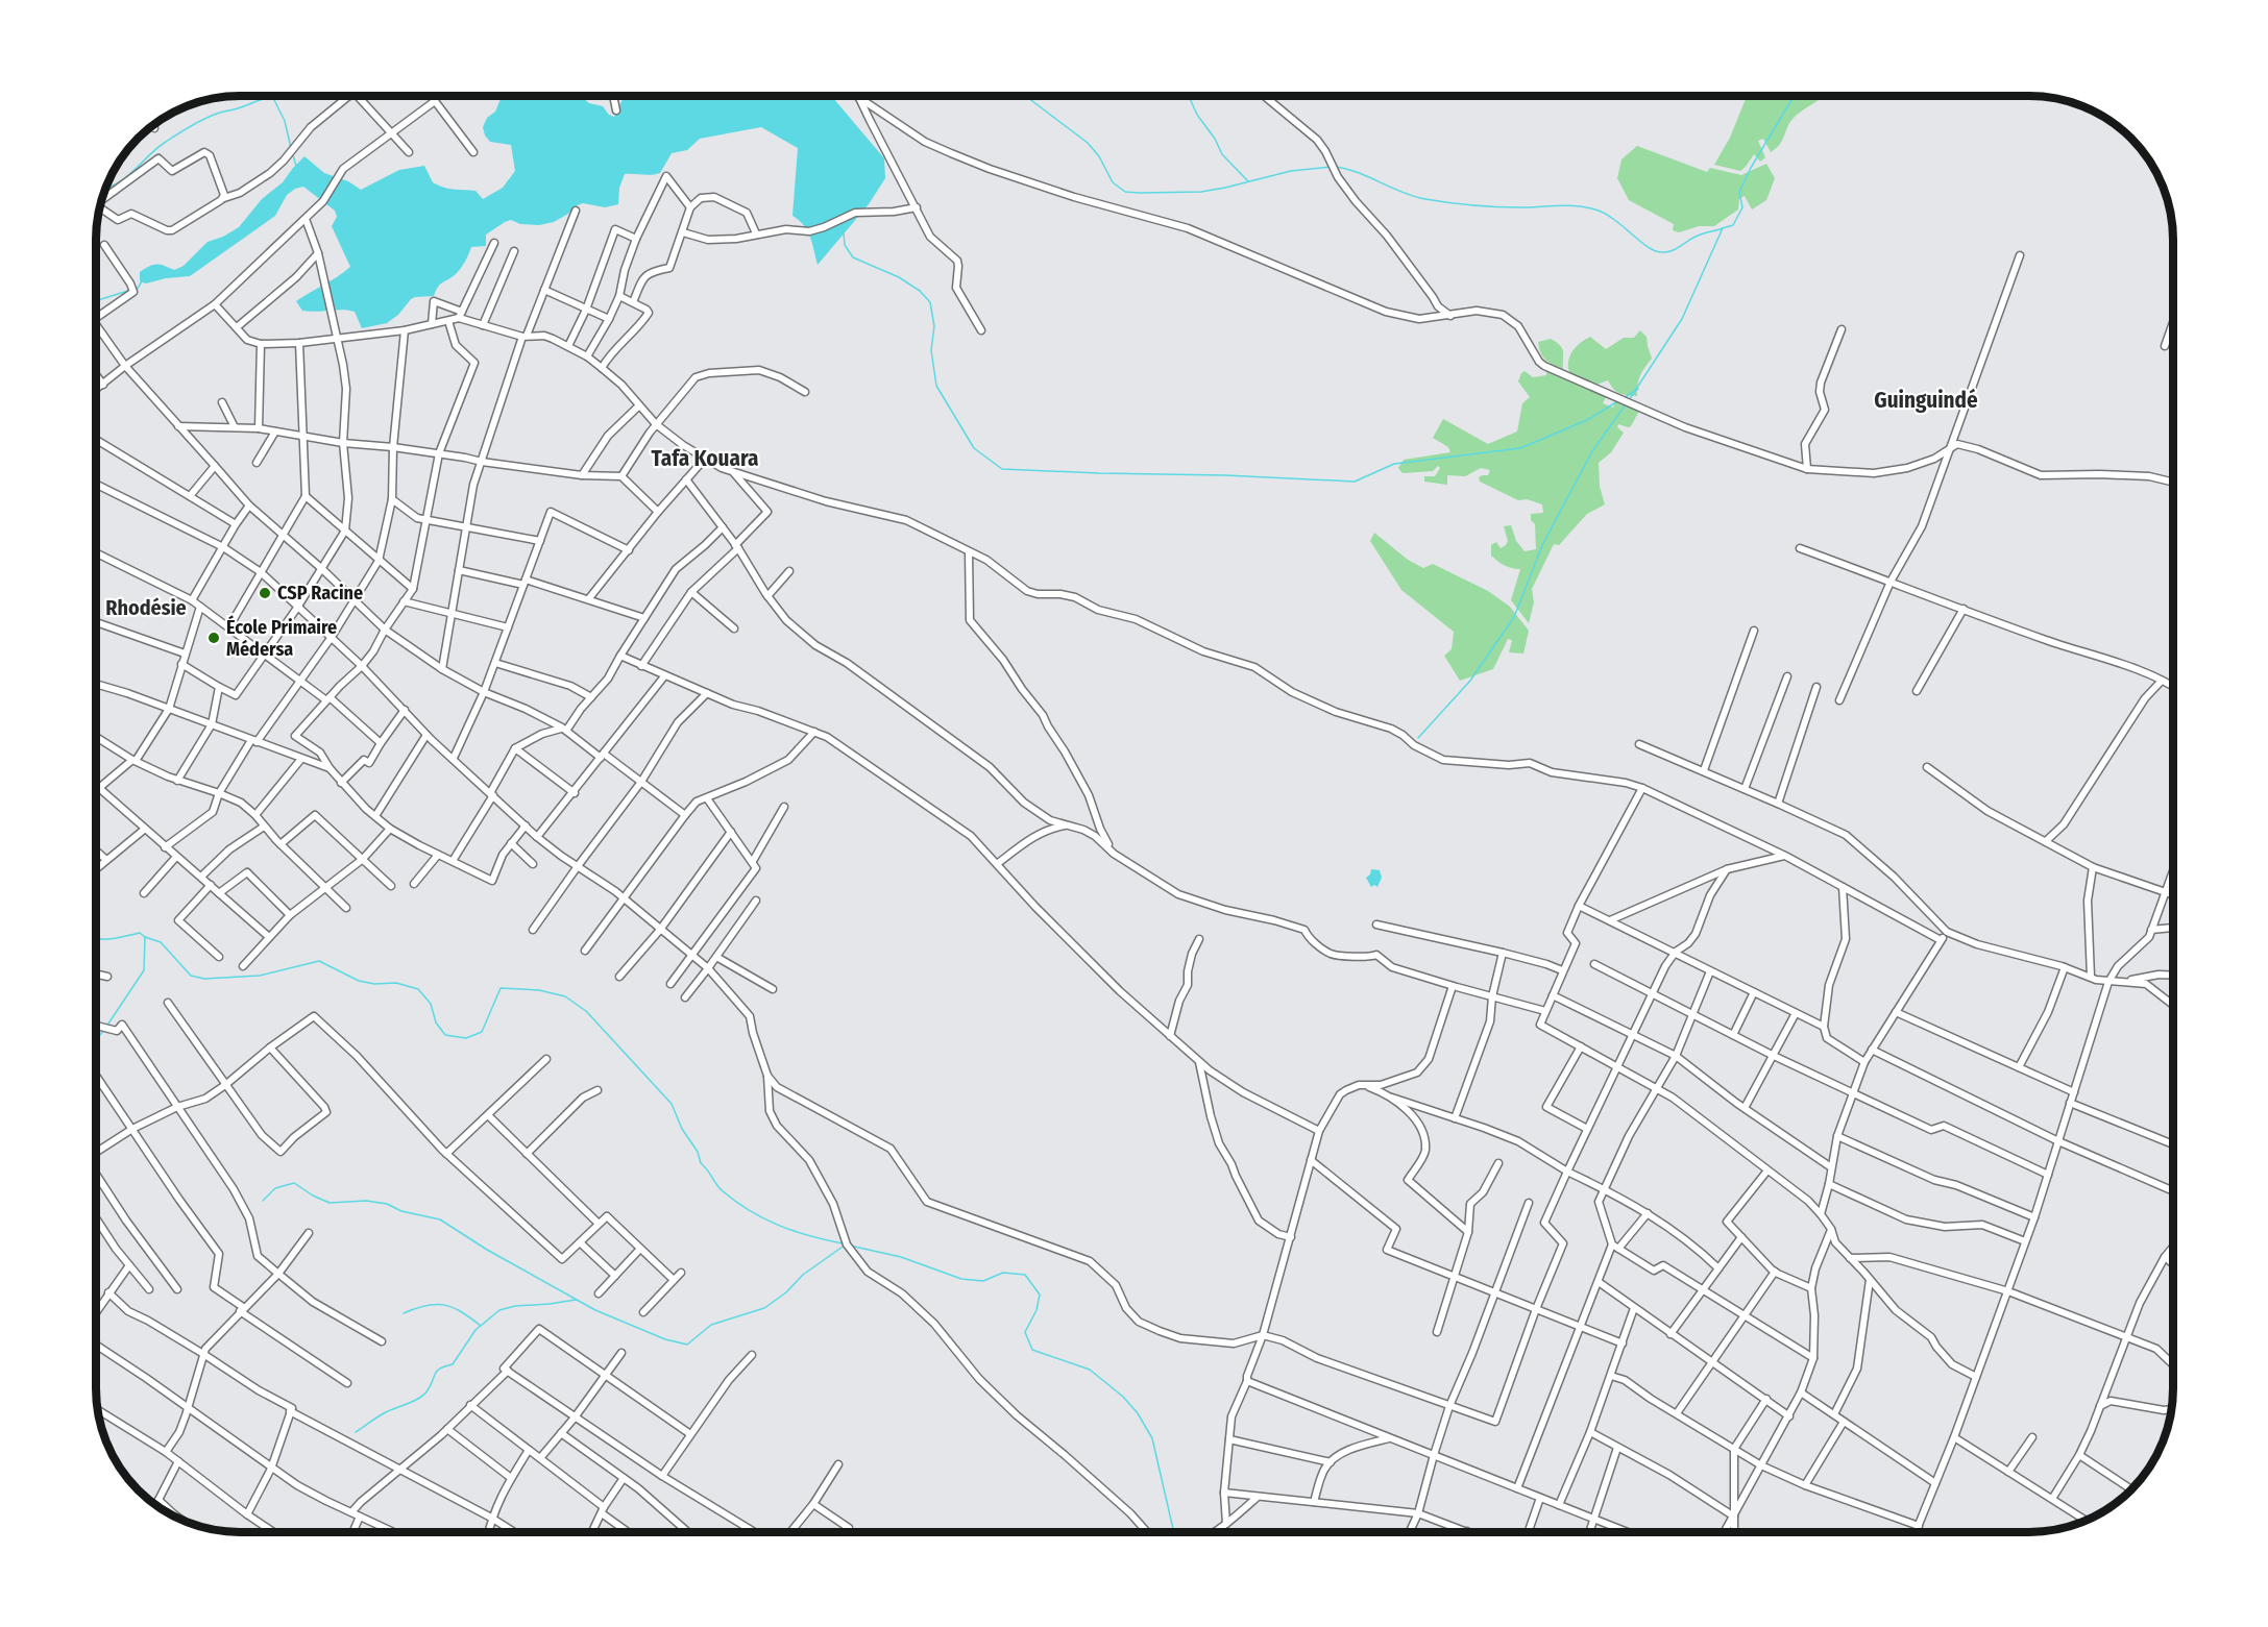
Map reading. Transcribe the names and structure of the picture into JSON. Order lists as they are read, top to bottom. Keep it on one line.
{"districts":["Guinguindé","Tafa Kouara","Rhodésie"],"places":["CSP Racine","École Primaire Médersa"]}
